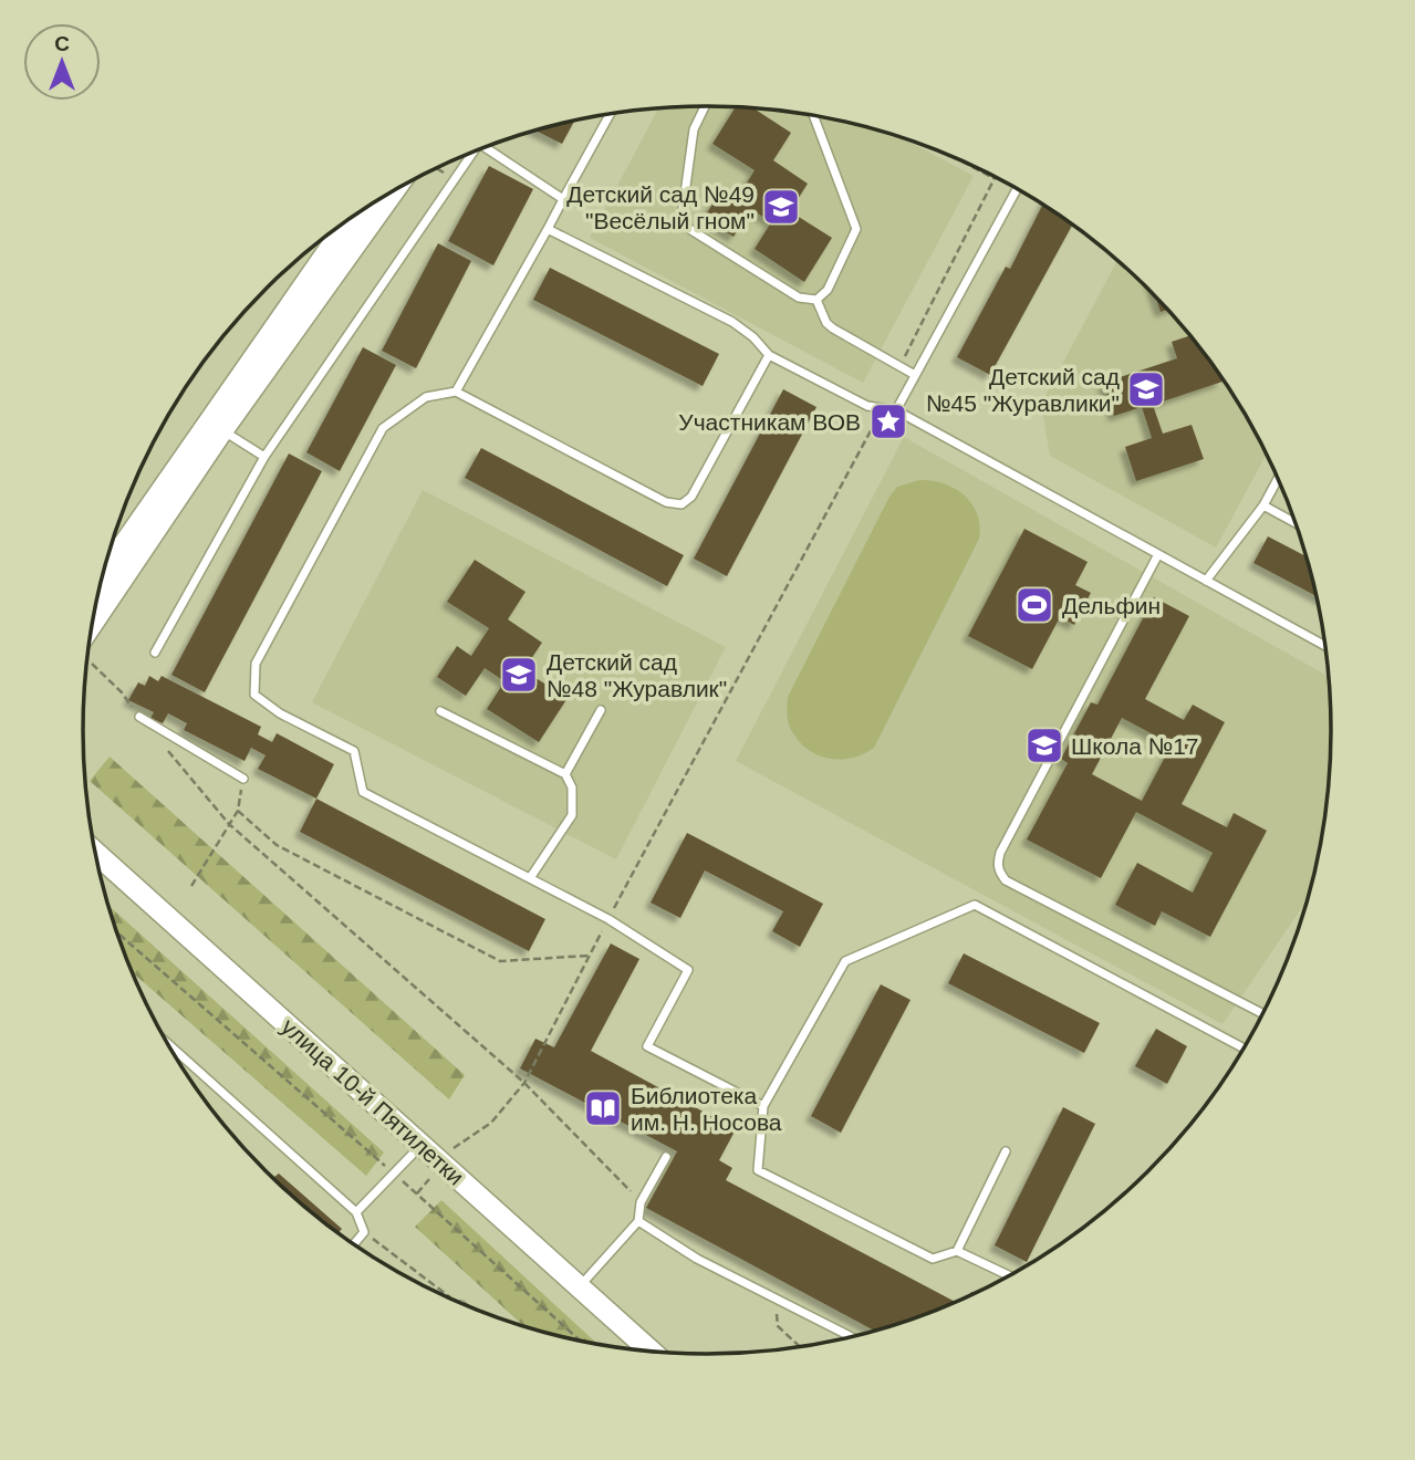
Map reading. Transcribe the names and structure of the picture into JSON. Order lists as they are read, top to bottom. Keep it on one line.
{"streets":{"main road":["улица 10-й Пятилетки"]},"places":{"school or university":["Детский сад №49 \"Весёлый гном\"","Детский сад №45 \"Журавлики\"","Детский сад №48 \"Журавлик\"","Школа №17"],"place":["Участникам ВОВ"],"sports":["Дельфин"],"library":["Библиотека им. Н. Носова"]},"north":"top"}
